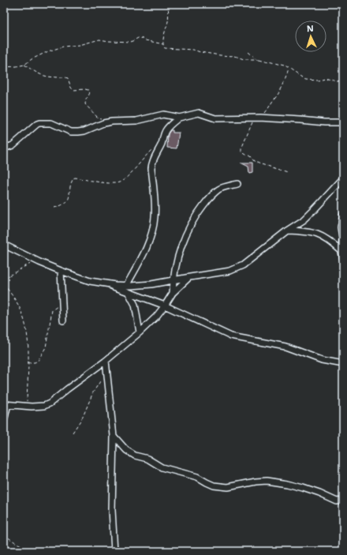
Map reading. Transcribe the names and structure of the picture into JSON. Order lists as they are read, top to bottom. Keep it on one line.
{"north":"top"}
